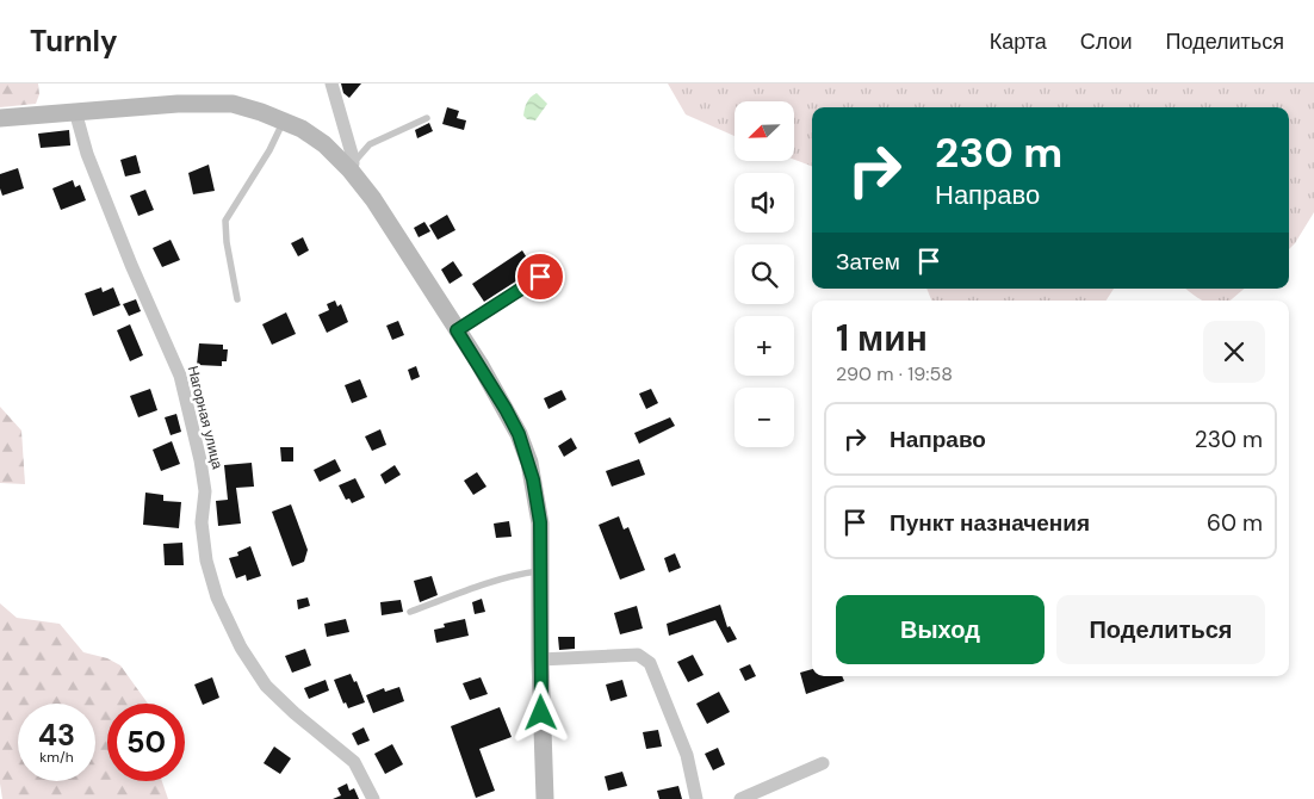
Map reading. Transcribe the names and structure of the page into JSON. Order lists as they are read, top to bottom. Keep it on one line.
{"streets":{"street":["Нагорная улица"]},"north":"bottom left","page":{"header":"Turnly","nav":["Карта","Слои","Поделиться"],"map_buttons":["+","−"],"turn":["230 m","Направо"],"then":"Затем","heading":["1 мин","290 m · 19:58"],"list":[{"name":"Направо","value":"230 m"},{"name":"Пункт назначения","value":"60 m"}],"buttons":["Выход","Поделиться"],"speed":"43 km/h","limit":"50"}}
